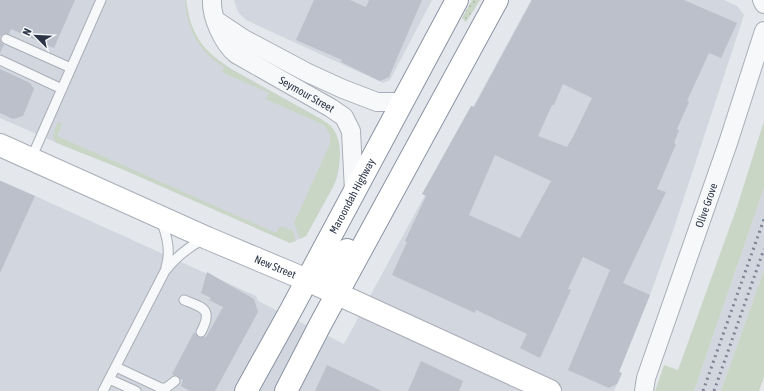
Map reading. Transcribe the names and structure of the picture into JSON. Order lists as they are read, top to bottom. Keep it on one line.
{"streets":{"main road":["Maroondah Highway","New Street"],"street":["Seymour Street","Olive Grove"]},"crossings":[["Seymour Street","Maroondah Highway"],["Maroondah Highway","New Street"]],"north":"top left"}
